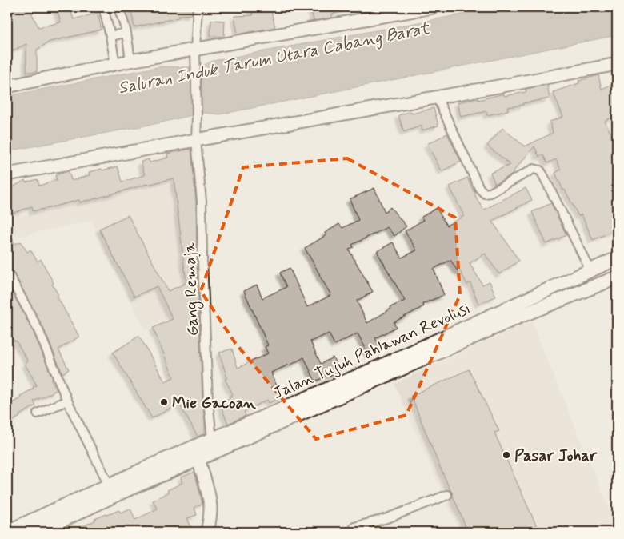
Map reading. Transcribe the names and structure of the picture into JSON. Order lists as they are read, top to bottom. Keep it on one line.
{"streets":{"main road":["Jalan Tujuh Pahlawan Revolusi"],"street":["Gang Remaja"]},"crossings":[["Gang Remaja","Jalan Tujuh Pahlawan Revolusi"]],"water":["Saluran Induk Tarum Utara Cabang Barat"],"places":["Mie Gacoan","Pasar Johar"]}
